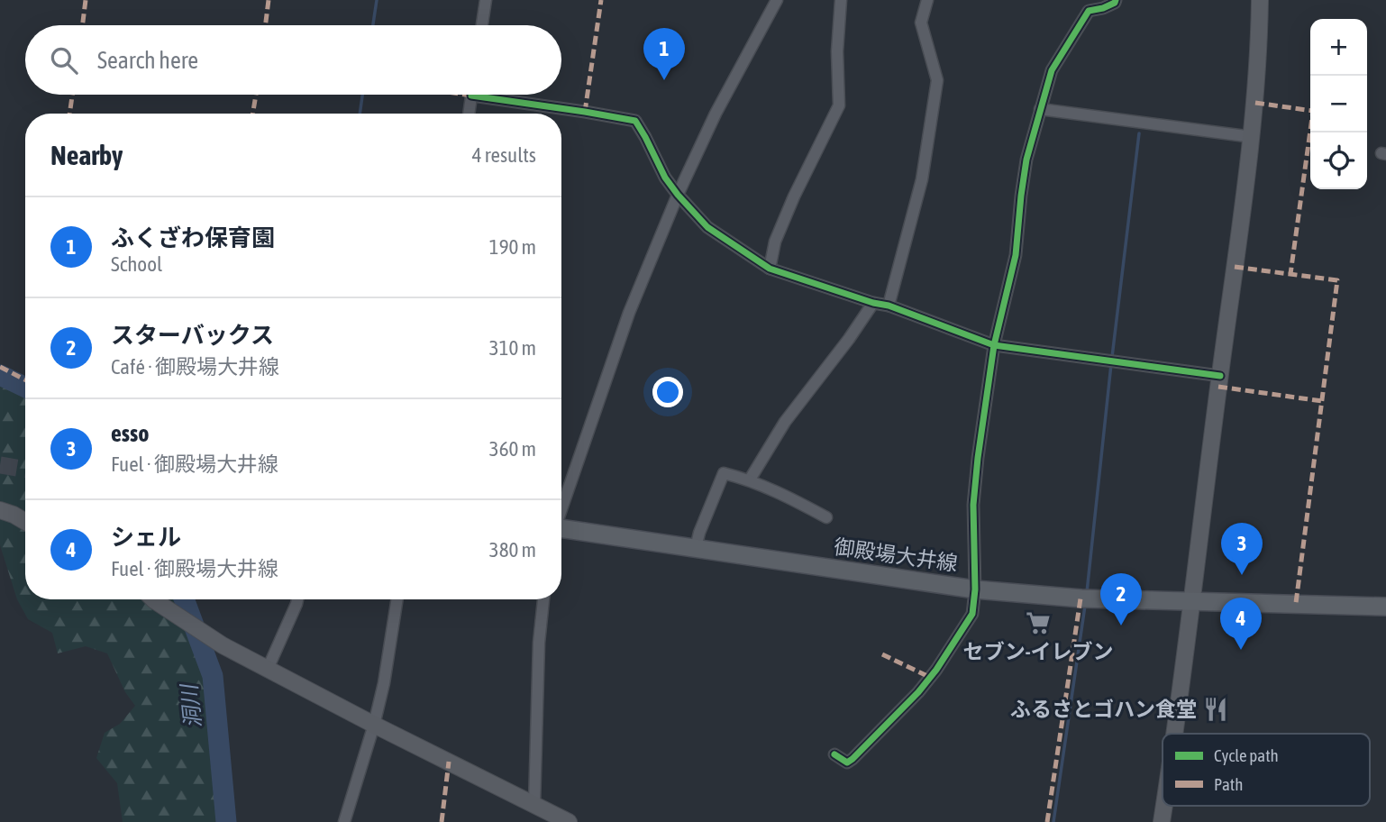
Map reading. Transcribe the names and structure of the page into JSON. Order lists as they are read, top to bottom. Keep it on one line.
{"streets":{"main road":["御殿場大井線"]},"water":["洞川"],"places":{"supermarket":["セブン-イレブン"],"restaurant":["ふるさとゴハン食堂"]},"legend":["Cycle path","Path"],"page":{"map_buttons":["+","−"],"search":"Search here","pins":["1","3","2","4"],"heading":["Nearby","4 results"],"list":[{"mark":"1","name":"ふくざわ保育園","note":"School","value":"190 m"},{"mark":"2","name":"スターバックス","note":"Café · 御殿場大井線","value":"310 m"},{"mark":"3","name":"esso","note":"Fuel · 御殿場大井線","value":"360 m"},{"mark":"4","name":"シェル","note":"Fuel · 御殿場大井線","value":"380 m"}]}}
